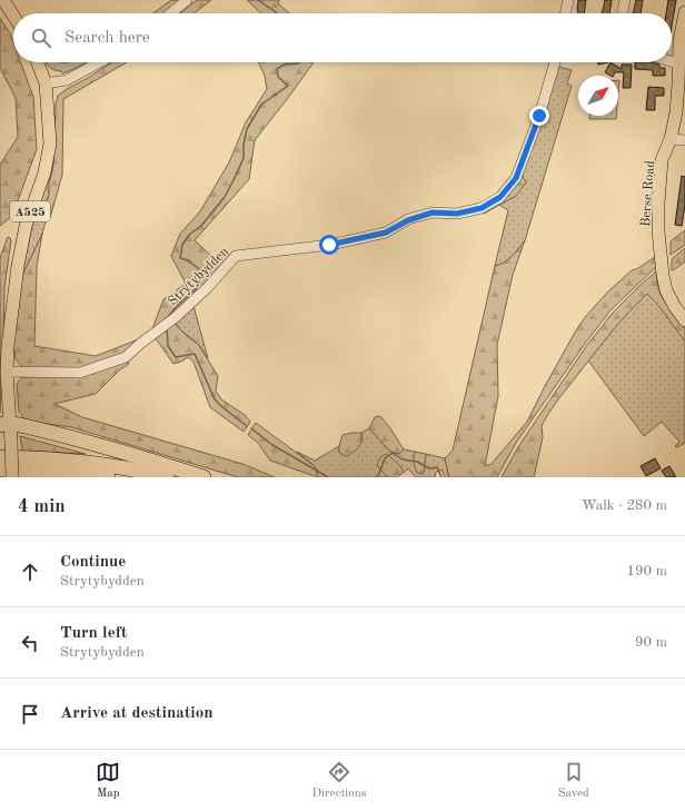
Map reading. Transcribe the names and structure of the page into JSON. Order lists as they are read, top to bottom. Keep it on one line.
{"streets":{"main road":["Berse Road","A525"],"street":["Strytybydden"]},"crossings":[["A525","Strytybydden"]],"north":"top right","page":{"search":"Search here","heading":["4 min","Walk · 280 m"],"list":[["Continue","Strytybydden","190 m"],["Turn left","Strytybydden","90 m"],"Arrive at destination"],"nav":["Map","Directions","Saved"]}}
